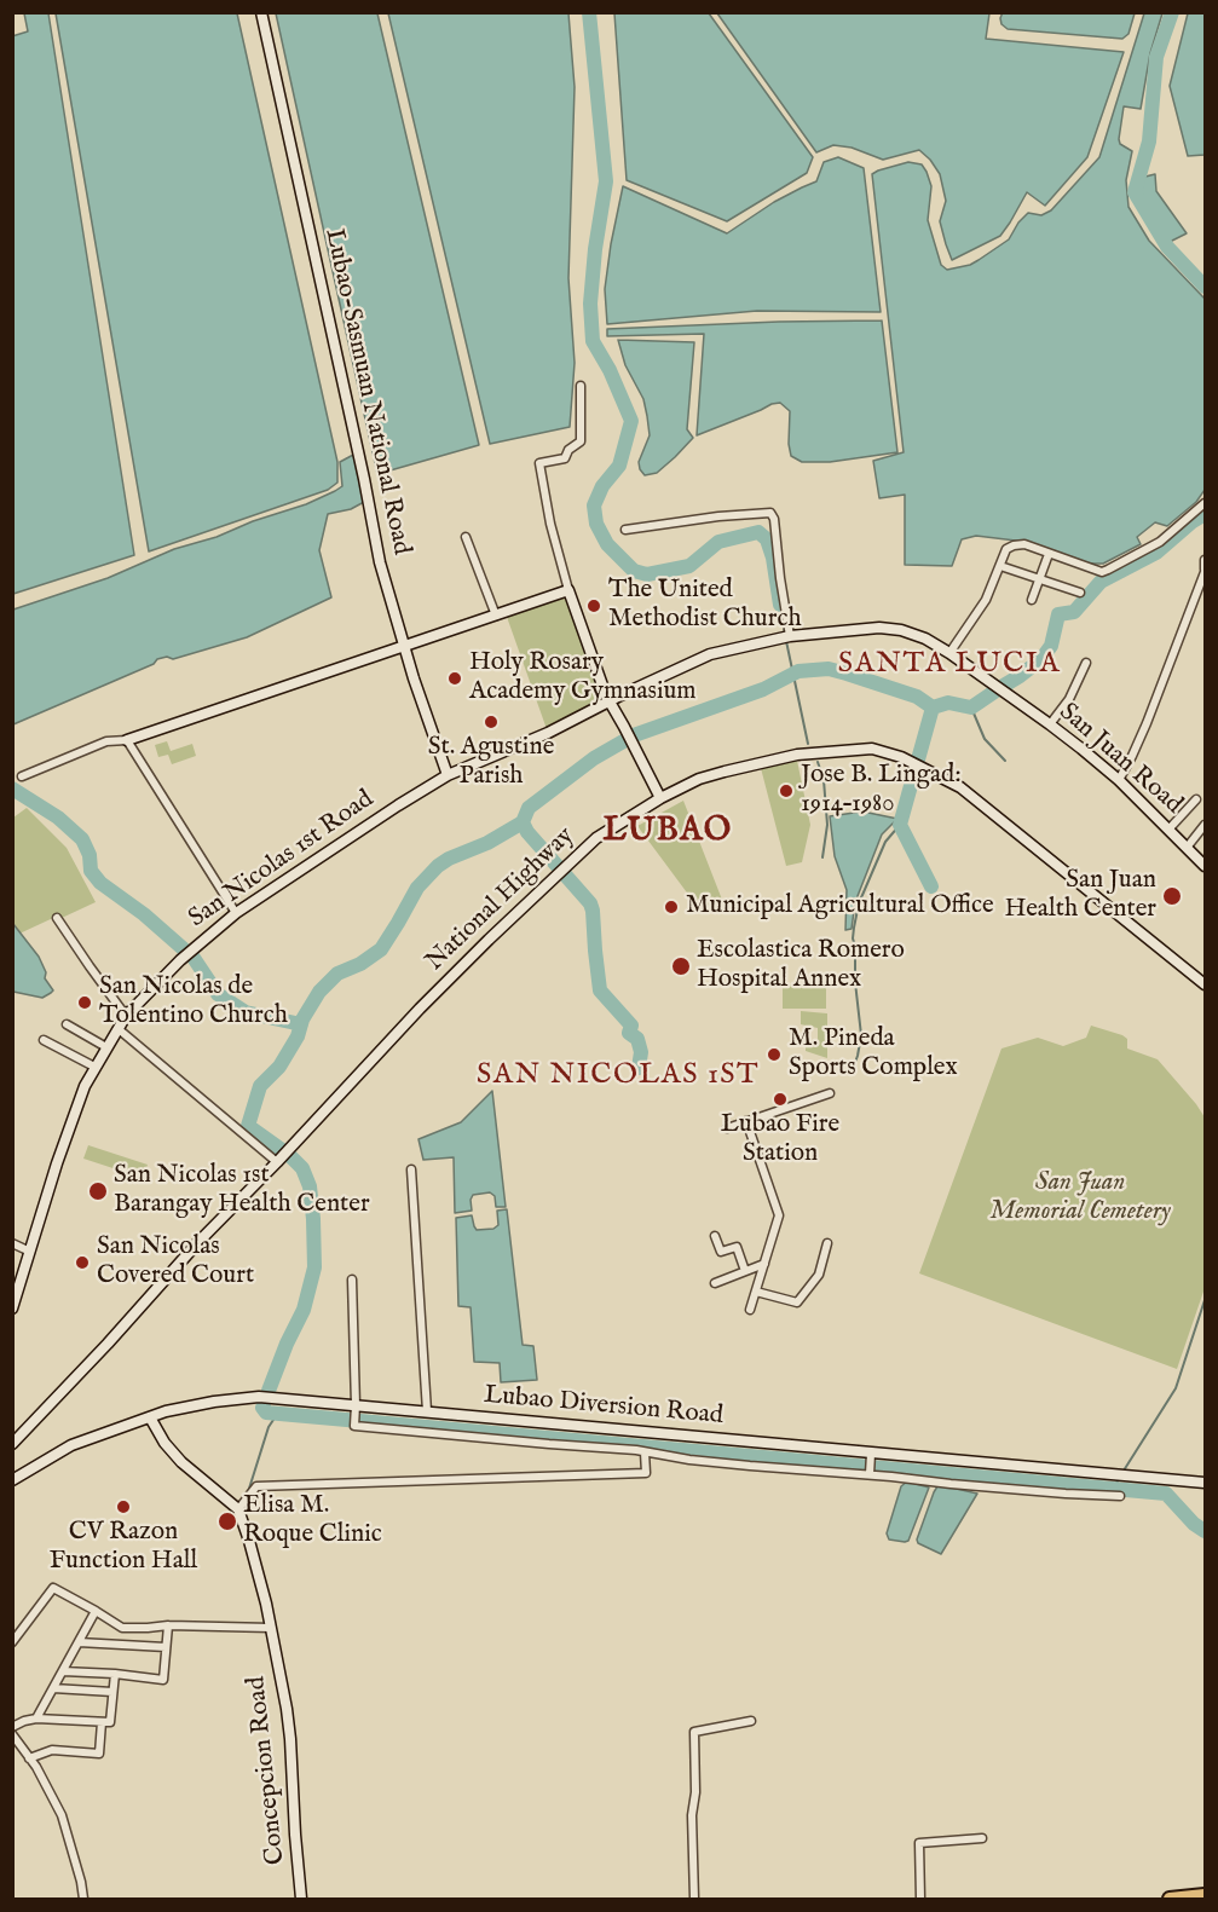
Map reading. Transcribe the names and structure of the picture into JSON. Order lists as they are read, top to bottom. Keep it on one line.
{"streets":{"street":["Lubao-Sasmuan National Road","San Juan Road","San Nicolas 1st Road","National Highway","Lubao Diversion Road","Concepcion Road"]},"crossings":[["Lubao-Sasmuan National Road","San Nicolas 1st Road"],["San Juan Road","San Nicolas 1st Road"]],"districts":["SANTA LUCIA","LUBAO","SAN NICOLAS 1ST"],"parks":["San Juan Memorial Cemetery"],"places":["The United Methodist Church","Holy Rosary Academy Gymnasium","St. Agustine Parish","Jose B. Lingad: 1914–1980","San Juan Health Center","Municipal Agricultural Office","Escolastica Romero Hospital Annex","San Nicolas de Tolentino Church","M. Pineda Sports Complex","Lubao Fire Station","San Nicolas 1st Barangay Health Center","San Nicolas Covered Court","CV Razon Function Hall","Elisa M. Roque Clinic"]}
